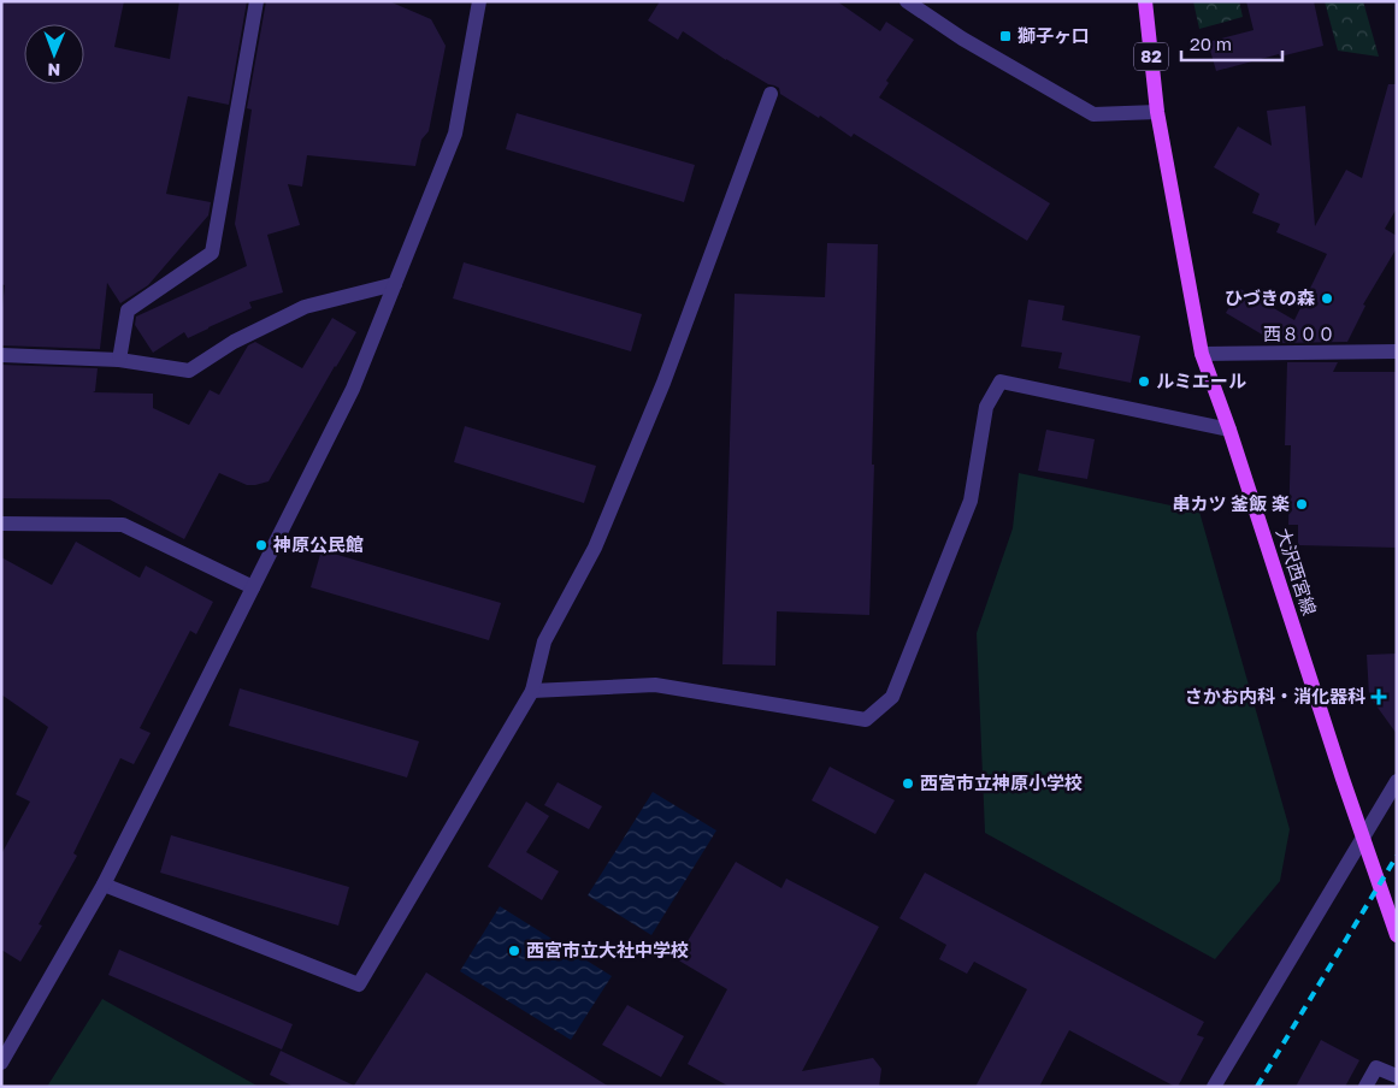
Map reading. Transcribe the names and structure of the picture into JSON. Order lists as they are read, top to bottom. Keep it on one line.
{"streets":{"main road":["82","大沢西宮線"],"street":["西８００"]},"crossings":[["西８００","大沢西宮線"]],"places":{"transit":["獅子ヶ口"],"other":["ひづきの森","ルミエール","串カツ 釜飯 楽","神原公民館","西宮市立神原小学校","西宮市立大社中学校"],"health":["さかお内科・消化器科"]},"scale_bar":"20 m","north":"bottom"}
